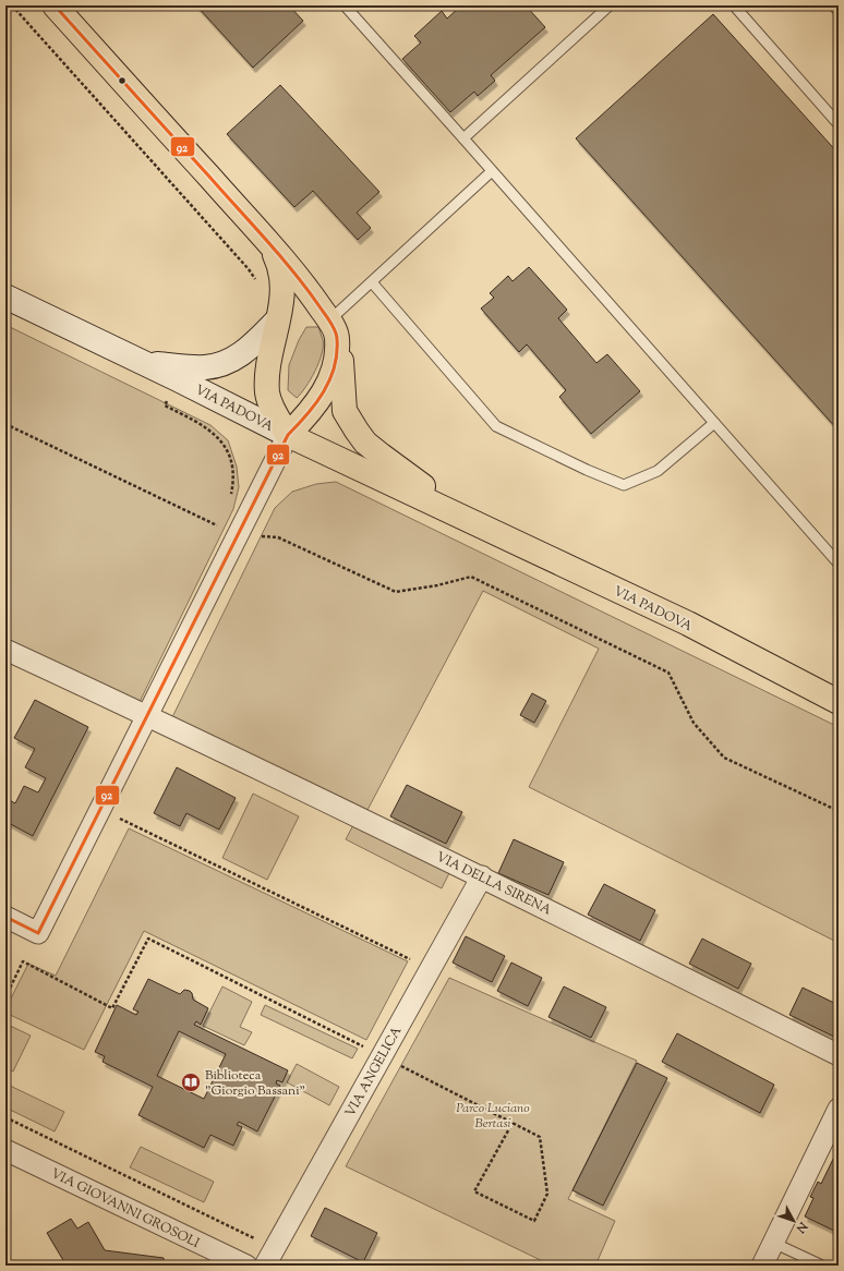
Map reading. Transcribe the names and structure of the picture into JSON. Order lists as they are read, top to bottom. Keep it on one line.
{"streets":{"main road":["VIA PADOVA"],"street":["VIA DELLA SIRENA","VIA ANGELICA","VIA GIOVANNI GROSOLI"]},"crossings":[["VIA DELLA SIRENA","VIA ANGELICA"]],"parks":["Parco Luciano Bertasi"],"places":{"library":["Biblioteca \"Giorgio Bassani\""]},"lines":["transit line 92"],"north":"bottom right"}
